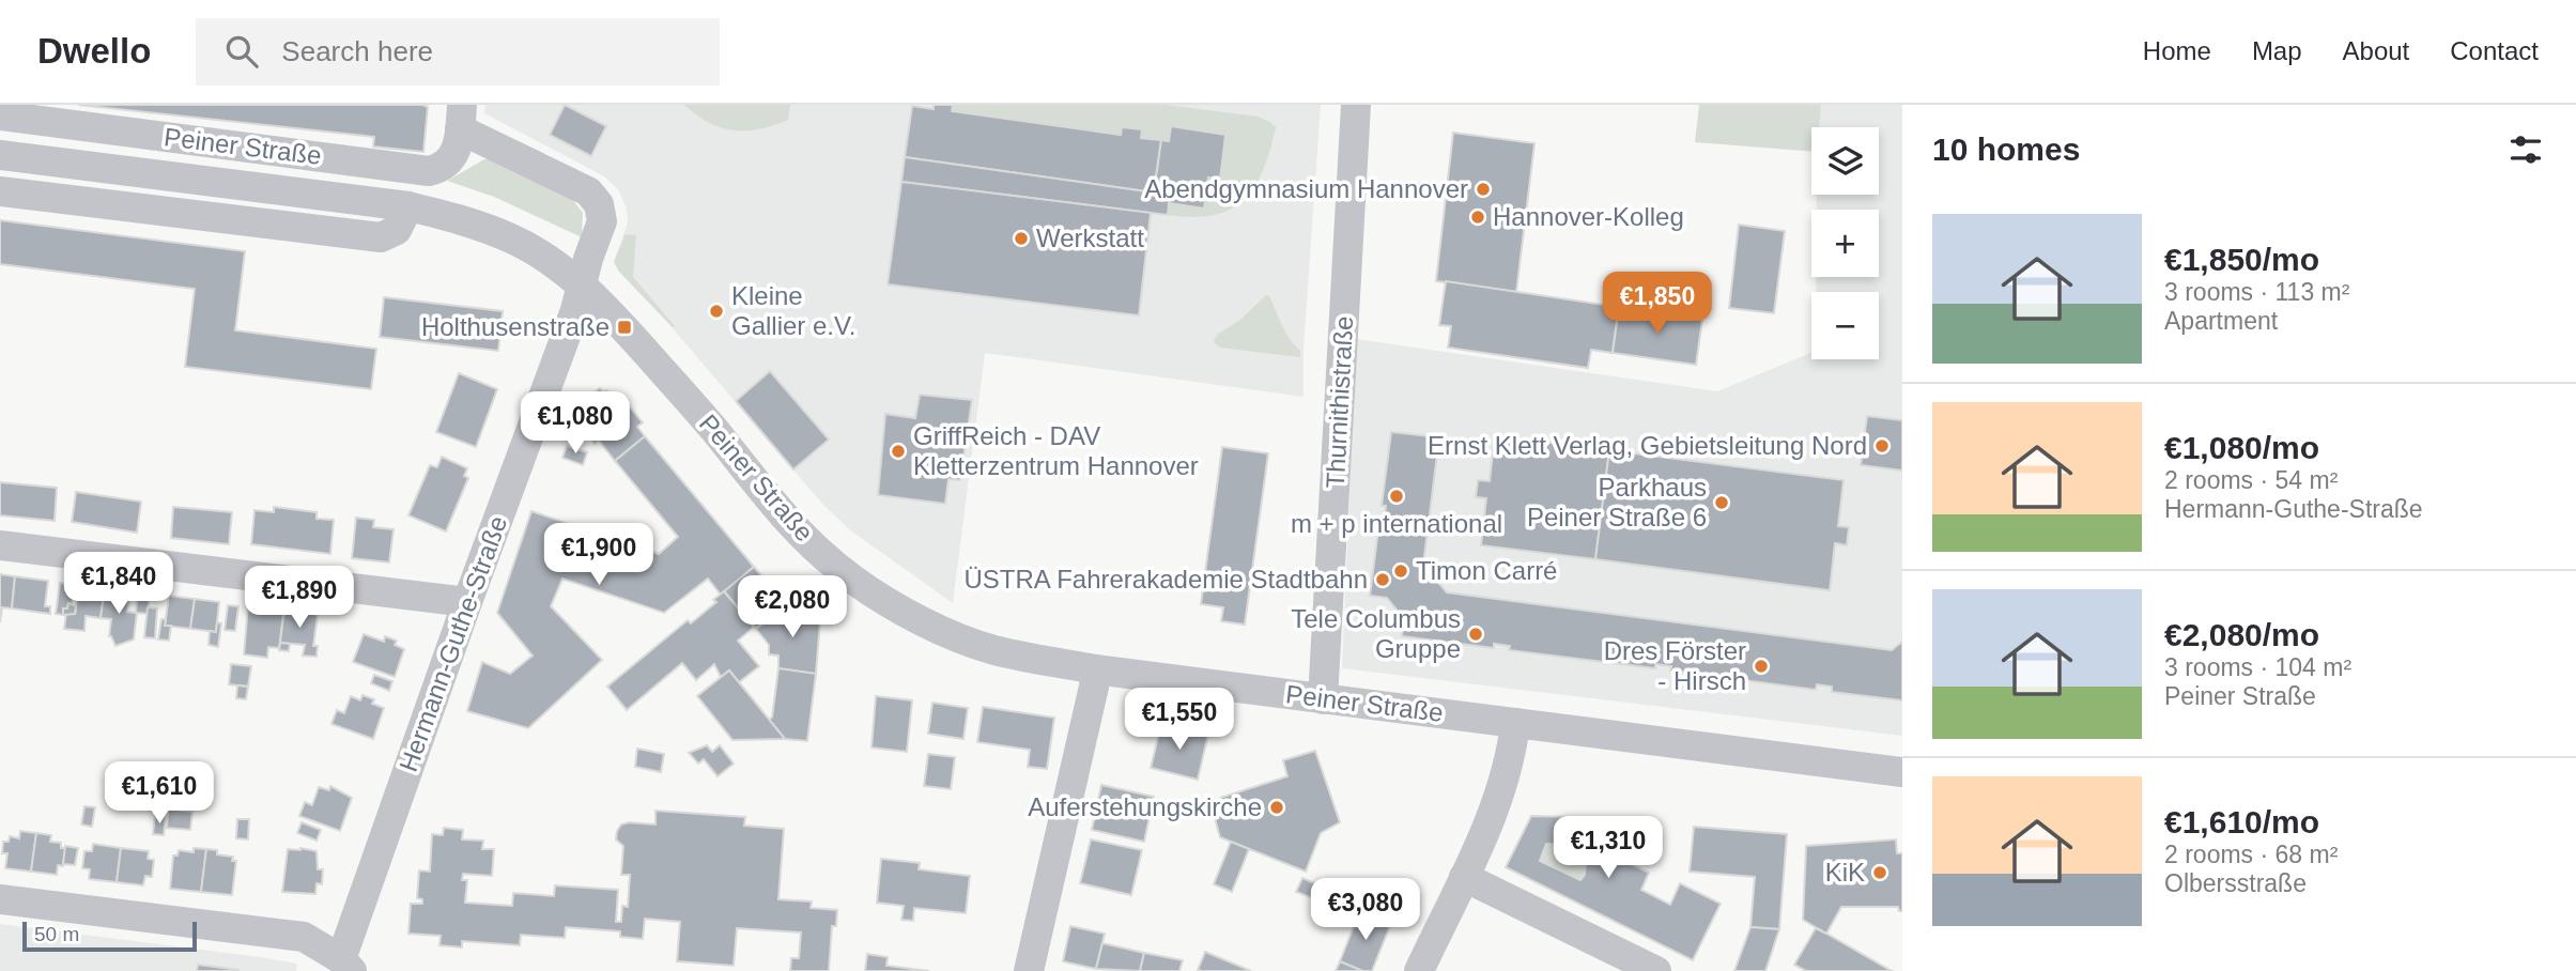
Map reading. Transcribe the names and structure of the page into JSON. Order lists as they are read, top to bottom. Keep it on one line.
{"streets":{"street":["Peiner Straße","Thurnithistraße","Hermann-Guthe-Straße"]},"crossings":[["Peiner Straße","Thurnithistraße"],["Peiner Straße","Hermann-Guthe-Straße"]],"places":{"other":["Abendgymnasium Hannover","Hannover-Kolleg","Werkstatt","Kleine Gallier e.V.","Ernst Klett Verlag, Gebietsleitung Nord","GriffReich - DAV Kletterzentrum Hannover","m + p international","Parkhaus Peiner Straße 6","Timon Carré","ÜSTRA Fahrerakademie Stadtbahn","Tele Columbus Gruppe","Dres Förster - Hirsch","Auferstehungskirche","KiK"],"transit":["Holthusenstraße"]},"scale_bar":"50 m","page":{"header":"Dwello","search":"Search here","nav":["Home","Map","About","Contact"],"heading":"10 homes","map_buttons":["+","−"],"list":[{"name":"€1,850/mo","note":"3 rooms · 113 m² · Apartment"},{"name":"€1,080/mo","note":"2 rooms · 54 m² · Hermann-Guthe-Straße"},{"name":"€2,080/mo","note":"3 rooms · 104 m² · Peiner Straße"},{"name":"€1,610/mo","note":"2 rooms · 68 m² · Olbersstraße"}],"price":["€1,850","€1,080","€1,900","€1,840","€1,890","€2,080","€1,550","€1,610","€1,310","€3,080"],"scale":"50 m"}}
